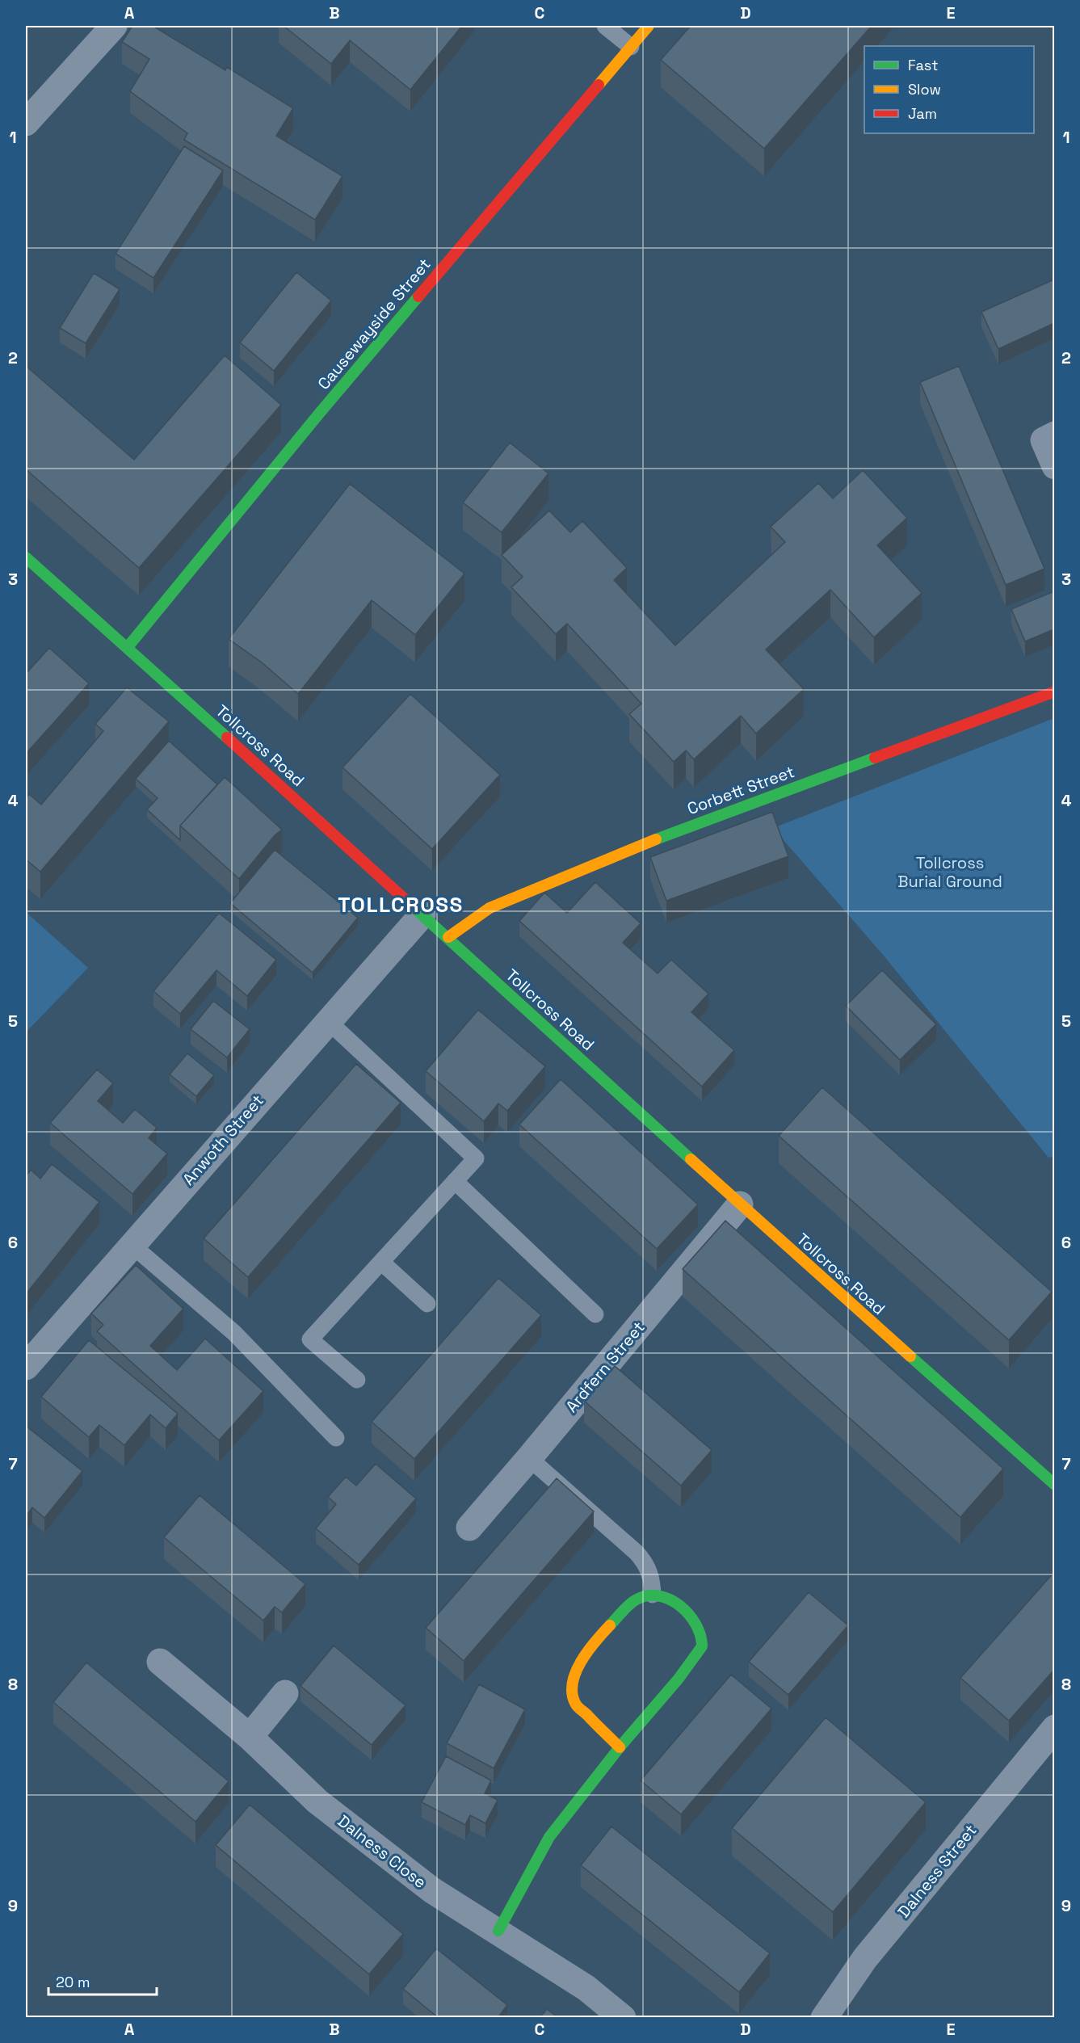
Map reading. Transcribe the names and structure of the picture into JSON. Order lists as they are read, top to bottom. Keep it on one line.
{"streets":{"street":["Causewayside Street","Tollcross Road","Corbett Street","Anwoth Street","Ardfern Street","Dalness Close","Dalness Street"]},"crossings":[["Causewayside Street","Tollcross Road"],["Tollcross Road","Corbett Street"],["Tollcross Road","Anwoth Street"],["Tollcross Road","Ardfern Street"]],"districts":["TOLLCROSS"],"parks":["Tollcross Burial Ground"],"legend":["Fast","Slow","Jam"],"scale_bar":"20 m","grid":{"columns":["A","B","C","D","E"],"rows":["1","2","3","4","5","6","7","8","9"]}}
